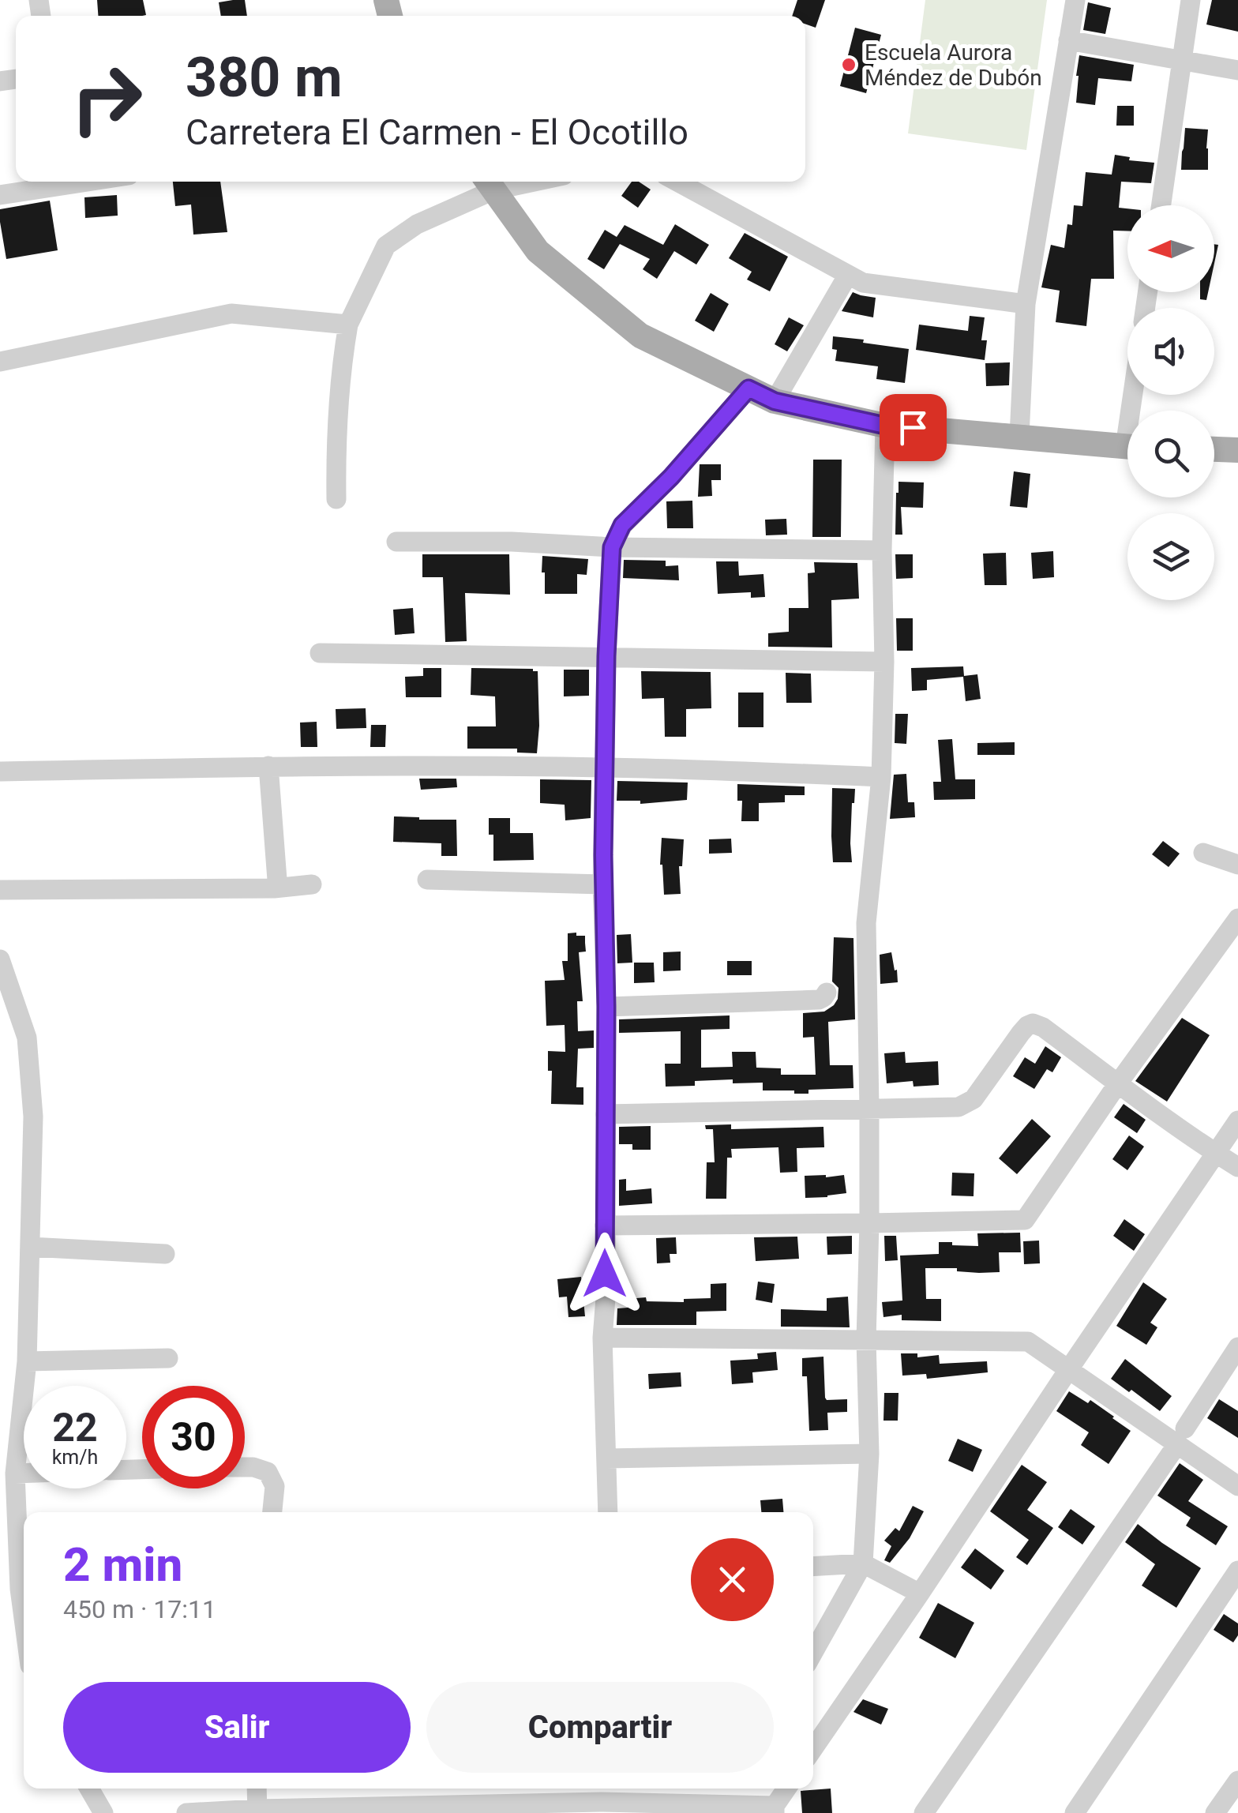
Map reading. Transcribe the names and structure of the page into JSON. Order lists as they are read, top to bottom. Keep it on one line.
{"places":["Escuela Aurora Méndez de Dubón"],"north":"left","page":{"turn":["380 m","Carretera El Carmen - El Ocotillo"],"speed":"22 km/h","limit":"30","heading":["2 min","450 m · 17:11"],"buttons":["Salir","Compartir"]}}
